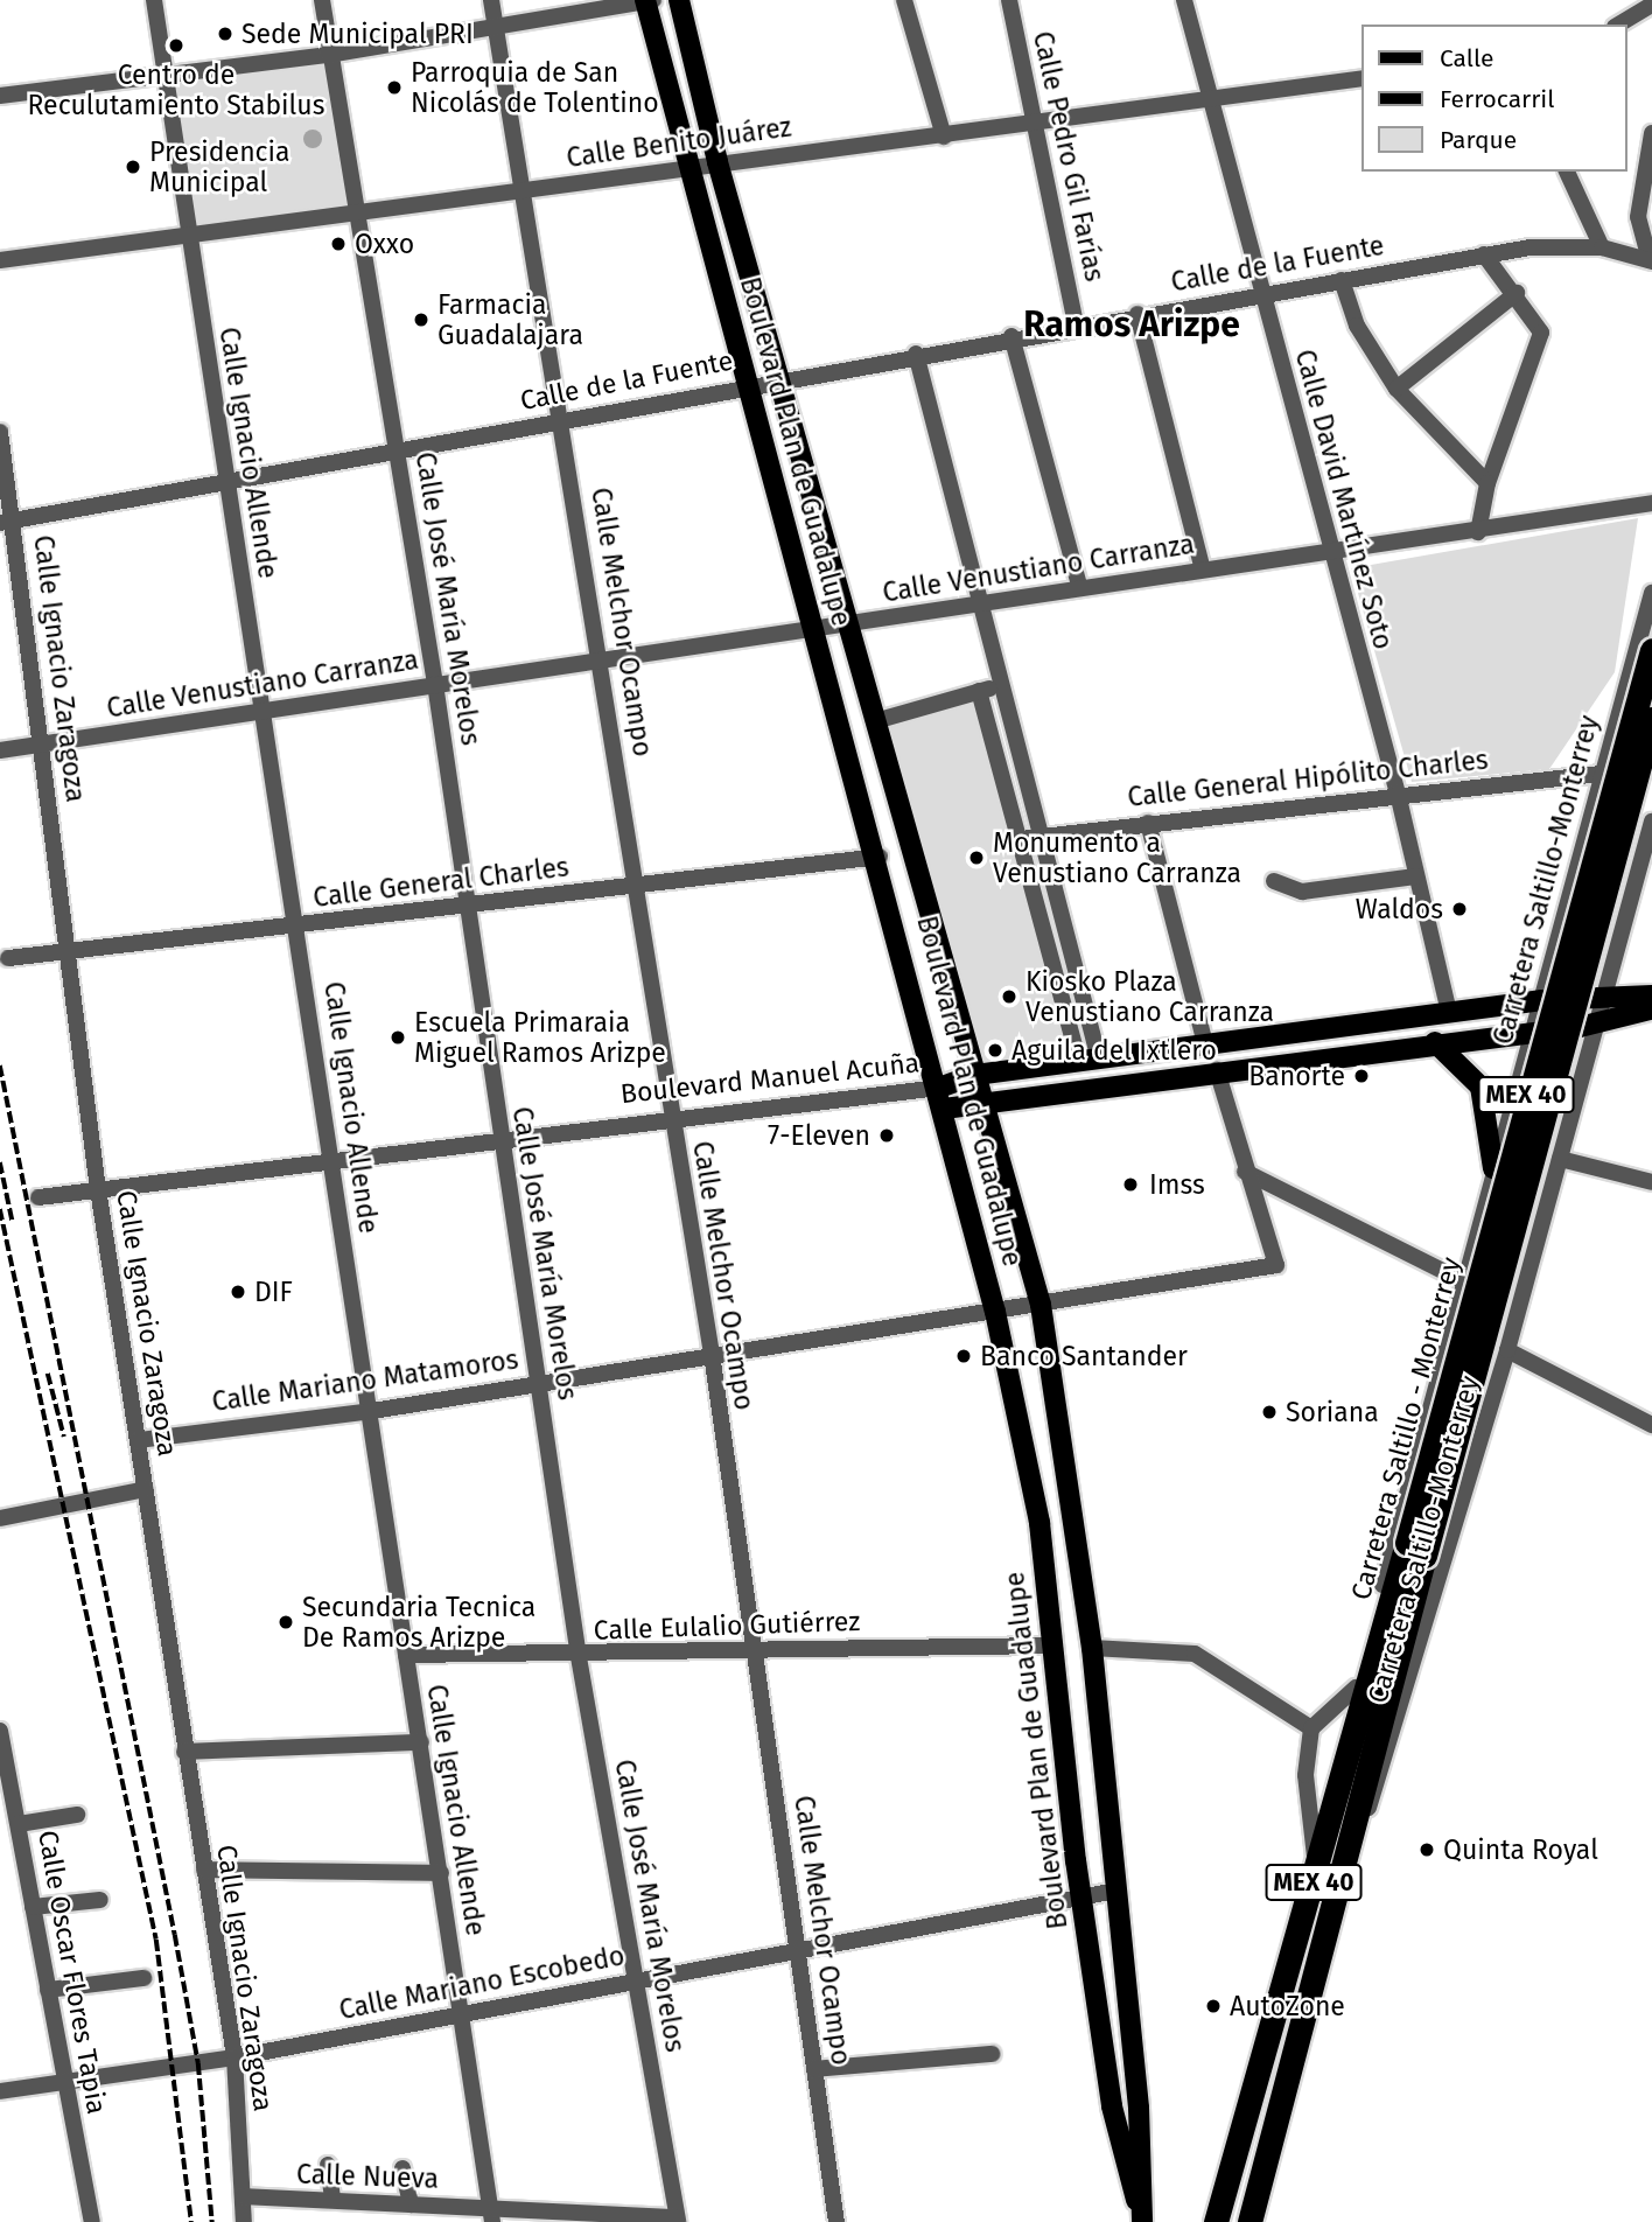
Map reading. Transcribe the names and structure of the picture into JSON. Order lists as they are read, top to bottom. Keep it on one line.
{"streets":{"highway":["MEX 40","Carretera Saltillo - Monterrey"],"main road":["Boulevard Plan de Guadalupe","Boulevard Manuel Acuña"],"street":["Calle Benito Juárez","Calle Pedro Gil Farías","Calle de la Fuente","Calle Ignacio Allende","Calle David Martínez Soto","Calle Venustiano Carranza","Calle José María Morelos","Calle Melchor Ocampo","Calle Ignacio Zaragoza","Calle General Hipólito Charles","Carretera Saltillo-Monterrey","Calle General Charles","Calle Mariano Matamoros","Calle Eulalio Gutiérrez","Calle Oscar Flores Tapia","Calle Mariano Escobedo","Calle Nueva"]},"crossings":[["Calle Benito Juárez","Calle Pedro Gil Farías"],["Calle Benito Juárez","Boulevard Plan de Guadalupe"],["Calle Benito Juárez","Calle Ignacio Allende"],["Calle Benito Juárez","Calle David Martínez Soto"],["Calle Benito Juárez","Calle José María Morelos"],["Calle Benito Juárez","Calle Melchor Ocampo"],["Calle Pedro Gil Farías","Calle de la Fuente"],["Calle de la Fuente","Boulevard Plan de Guadalupe"],["Calle de la Fuente","Calle Ignacio Allende"],["Calle de la Fuente","Calle David Martínez Soto"],["Calle de la Fuente","Calle José María Morelos"],["Calle de la Fuente","Calle Melchor Ocampo"],["Calle de la Fuente","Calle Ignacio Zaragoza"],["Boulevard Plan de Guadalupe","Calle Venustiano Carranza"],["Boulevard Plan de Guadalupe","Calle General Charles"],["Boulevard Plan de Guadalupe","Boulevard Manuel Acuña"],["Boulevard Plan de Guadalupe","Calle Mariano Matamoros"],["Boulevard Plan de Guadalupe","Calle Eulalio Gutiérrez"],["Boulevard Plan de Guadalupe","Calle Mariano Escobedo"],["Calle Ignacio Allende","Calle Venustiano Carranza"],["Calle Ignacio Allende","Calle General Charles"],["Calle Ignacio Allende","Boulevard Manuel Acuña"],["Calle Ignacio Allende","Calle Mariano Matamoros"],["Calle Ignacio Allende","Calle Eulalio Gutiérrez"],["Calle Ignacio Allende","Calle Mariano Escobedo"],["Calle Ignacio Allende","Calle Nueva"],["Calle David Martínez Soto","Calle Venustiano Carranza"],["Calle David Martínez Soto","Calle General Hipólito Charles"],["Calle David Martínez Soto","Boulevard Manuel Acuña"],["Calle Venustiano Carranza","Calle José María Morelos"],["Calle Venustiano Carranza","Calle Melchor Ocampo"],["Calle Venustiano Carranza","Calle Ignacio Zaragoza"],["Calle José María Morelos","Calle General Charles"],["Calle José María Morelos","Boulevard Manuel Acuña"],["Calle José María Morelos","Calle Mariano Matamoros"],["Calle José María Morelos","Calle Eulalio Gutiérrez"],["Calle José María Morelos","Calle Mariano Escobedo"],["Calle José María Morelos","Calle Nueva"],["Calle Melchor Ocampo","Calle General Charles"],["Calle Melchor Ocampo","Boulevard Manuel Acuña"],["Calle Melchor Ocampo","Calle Mariano Matamoros"],["Calle Melchor Ocampo","Calle Eulalio Gutiérrez"],["Calle Melchor Ocampo","Calle Mariano Escobedo"],["Calle Ignacio Zaragoza","Calle General Charles"],["Calle Ignacio Zaragoza","Boulevard Manuel Acuña"],["Calle Ignacio Zaragoza","Calle Mariano Matamoros"],["Calle Ignacio Zaragoza","Calle Mariano Escobedo"],["Calle Ignacio Zaragoza","Calle Nueva"],["Calle General Hipólito Charles","Carretera Saltillo-Monterrey"],["Carretera Saltillo-Monterrey","Boulevard Manuel Acuña"],["Carretera Saltillo-Monterrey","Carretera Saltillo - Monterrey"],["Calle Oscar Flores Tapia","Calle Mariano Escobedo"]],"districts":["Ramos Arizpe"],"places":["Sede Municipal PRI","Centro de Reculutamiento Stabilus","Parroquia de San Nicolás de Tolentino","Presidencia Municipal","Oxxo","Farmacia Guadalajara","Monumento a Venustiano Carranza","Waldos","Kiosko Plaza Venustiano Carranza","Escuela Primaraia Miguel Ramos Arizpe","Aguila del Ixtlero","Banorte","7-Eleven","Imss","DIF","Banco Santander","Soriana","Secundaria Tecnica De Ramos Arizpe","Quinta Royal","AutoZone"],"legend":["Calle","Ferrocarril","Parque"]}
